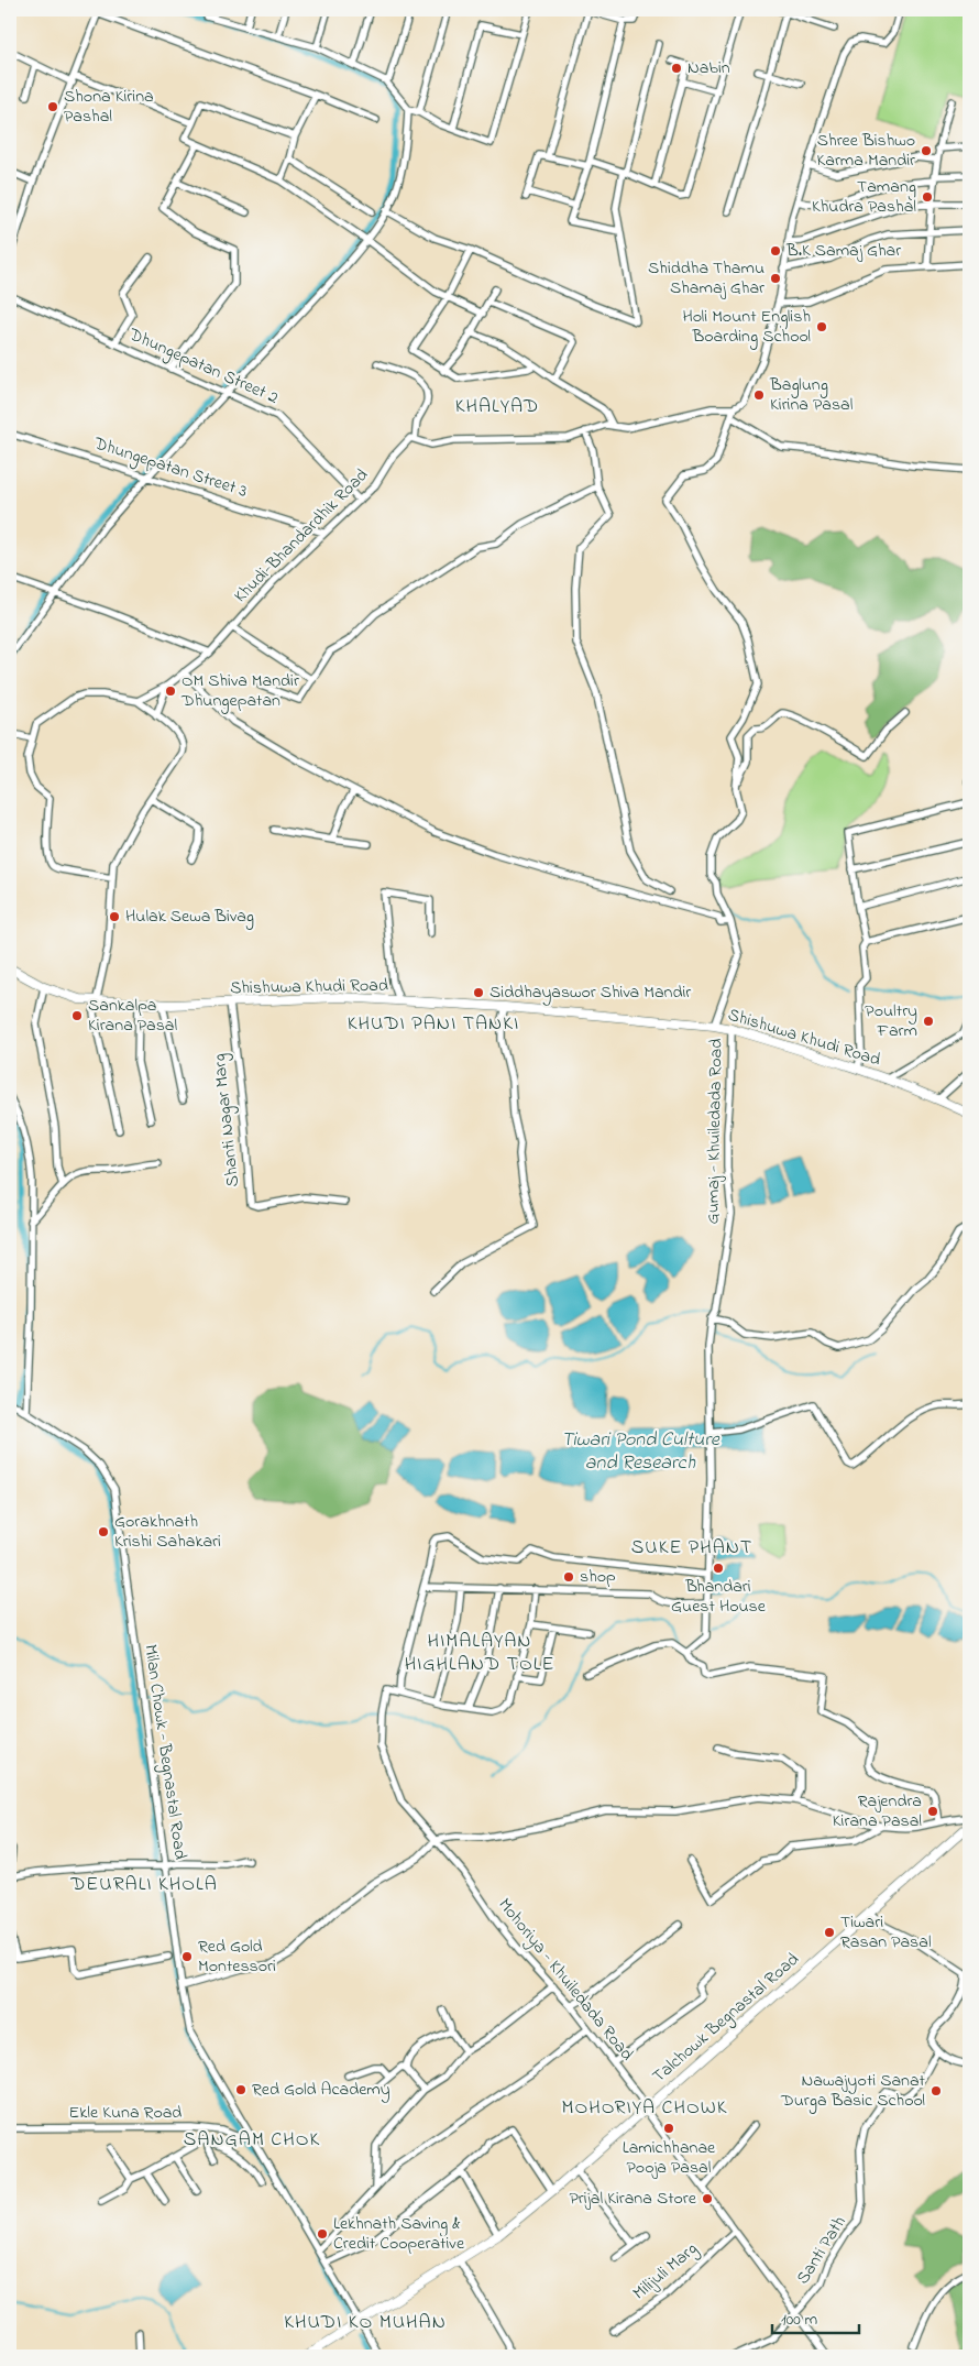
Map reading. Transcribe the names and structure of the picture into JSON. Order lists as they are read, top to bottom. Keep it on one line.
{"streets":{"main road":["Shishuwa Khudi Road","Talchowk Begnastal Road"],"street":["Dhungepatan Street 2","Dhungepatan Street 3","Khudi-Bhandardhik Road","Shanti Nagar Marg","Gumaj - Khuiledada Road","Milan Chowk - Begnastal Road","Mohoriya - Khuiledada Road","Ekle Kuna Road","Santi Path","Milijuli Marg"]},"crossings":[["Dhungepatan Street 2","Khudi-Bhandardhik Road"],["Dhungepatan Street 3","Khudi-Bhandardhik Road"],["Shishuwa Khudi Road","Shanti Nagar Marg"],["Shishuwa Khudi Road","Gumaj - Khuiledada Road"],["Milan Chowk - Begnastal Road","Talchowk Begnastal Road"],["Mohoriya - Khuiledada Road","Talchowk Begnastal Road"],["Mohoriya - Khuiledada Road","Santi Path"],["Mohoriya - Khuiledada Road","Milijuli Marg"]],"districts":["KHALYAD","KHUDI PANI TANKI","SUKE PHANT","HIMALAYAN HIGHLAND TOLE","DEURALI KHOLA","MOHORIYA CHOWK","SANGAM CHOK","KHUDI KO MUHAN"],"water":["Tiwari Pond Culture and Research"],"places":["Nabin","Shona Kirina Pashal","Shree Bishwo Karma Mandir","Tamang Khudra Pashal","B.K Samaj Ghar","Shiddha Thamu Shamaj Ghar","Holi Mount English Boarding School","Baglung Kirina Pasal","OM Shiva Mandir Dhungepatan","Hulak Sewa Bivag","Siddhayaswor Shiva Mandir","Sankalpa Kirana Pasal","Poultry Farm","Gorakhnath Krishi Sahakari","Bhandari Guest House","shop","Rajendra Kirana Pasal","Tiwari Rasan Pasal","Red Gold Montessori","Red Gold Academy","Nawajyoti Sanat Durga Basic School","Lamichhanae Pooja Pasal","Prijal Kirana Store","Lekhnath Saving & Credit Cooperative"],"scale_bar":"100 m"}
